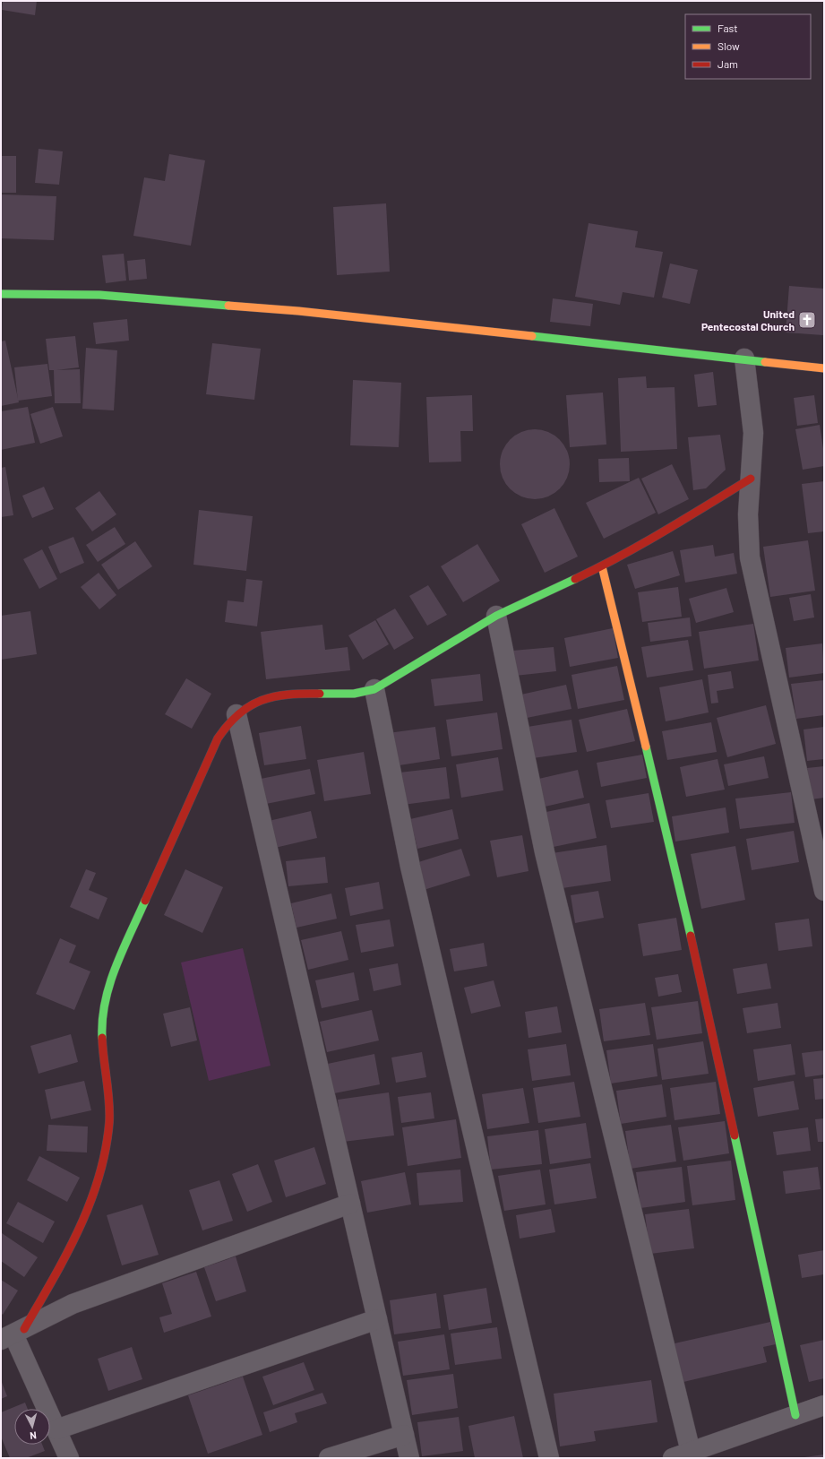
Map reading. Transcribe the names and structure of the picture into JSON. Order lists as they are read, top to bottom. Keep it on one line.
{"places":{"church":["United Pentecostal Church"]},"legend":["Fast","Slow","Jam"],"north":"bottom"}
